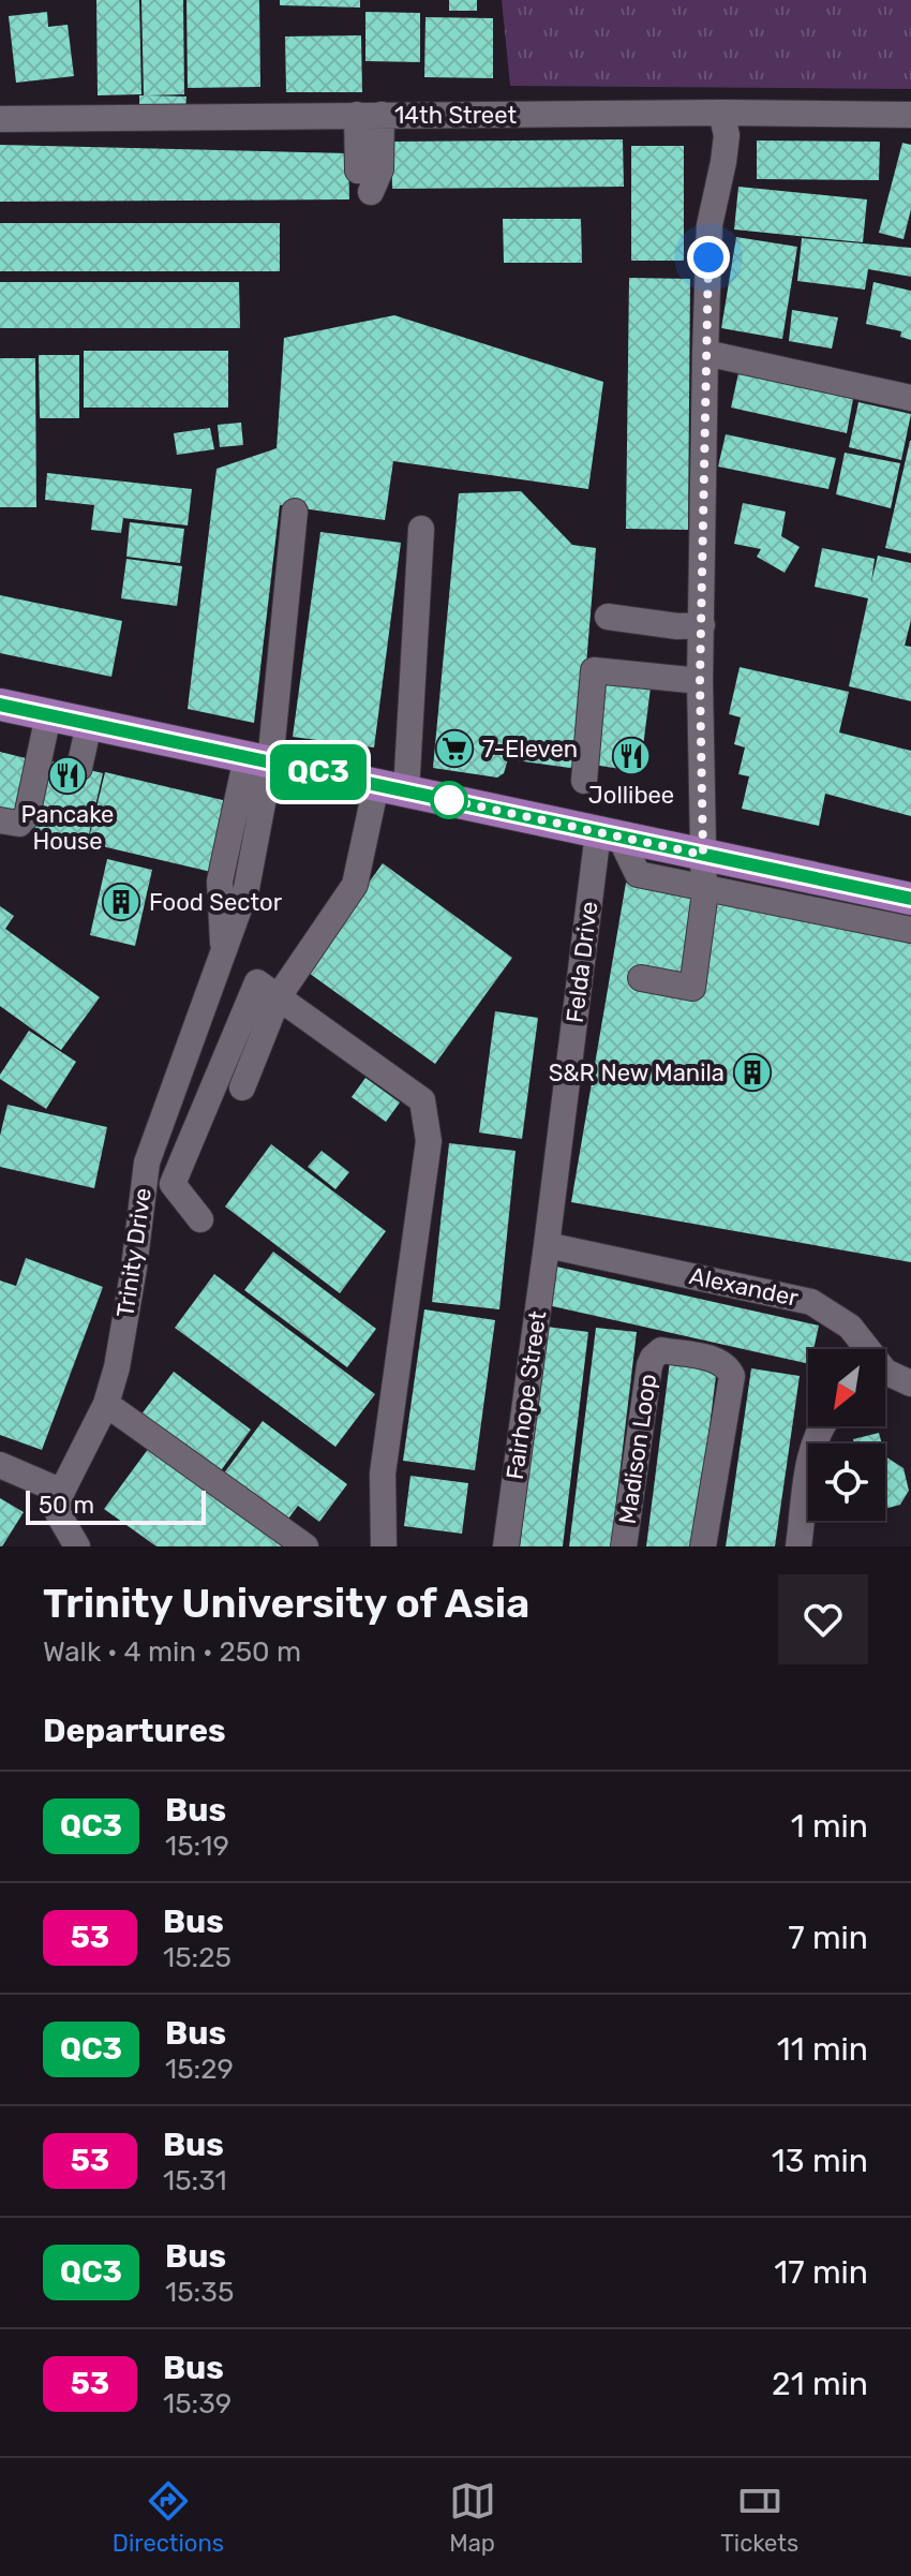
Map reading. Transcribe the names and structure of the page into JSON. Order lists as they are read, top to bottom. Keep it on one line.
{"streets":{"street":["14th Street","Felda Drive","Trinity Drive","Alexander","Fairhope Street","Madison Loop"]},"crossings":[["Felda Drive","Alexander"],["Felda Drive","Fairhope Street"],["Alexander","Fairhope Street"]],"places":{"supermarket":["7-Eleven"],"restaurant":["Jollibee","Pancake House"],"building":["Food Sector","S&R New Manila"]},"lines":["bus line QC3"],"scale_bar":"50 m","north":"bottom left","page":{"on_map":"QC3","scale":"50 m","heading":[["Trinity University of Asia","Walk · 4 min · 250 m"],"Departures"],"list":[{"mark":"QC3","name":"Bus","note":"15:19","value":"1 min"},{"mark":"53","name":"Bus","note":"15:25","value":"7 min"},{"mark":"QC3","name":"Bus","note":"15:29","value":"11 min"},{"mark":"53","name":"Bus","note":"15:31","value":"13 min"},{"mark":"QC3","name":"Bus","note":"15:35","value":"17 min"},{"mark":"53","name":"Bus","note":"15:39","value":"21 min"}],"tabs":["Directions","Map","Tickets"]}}
